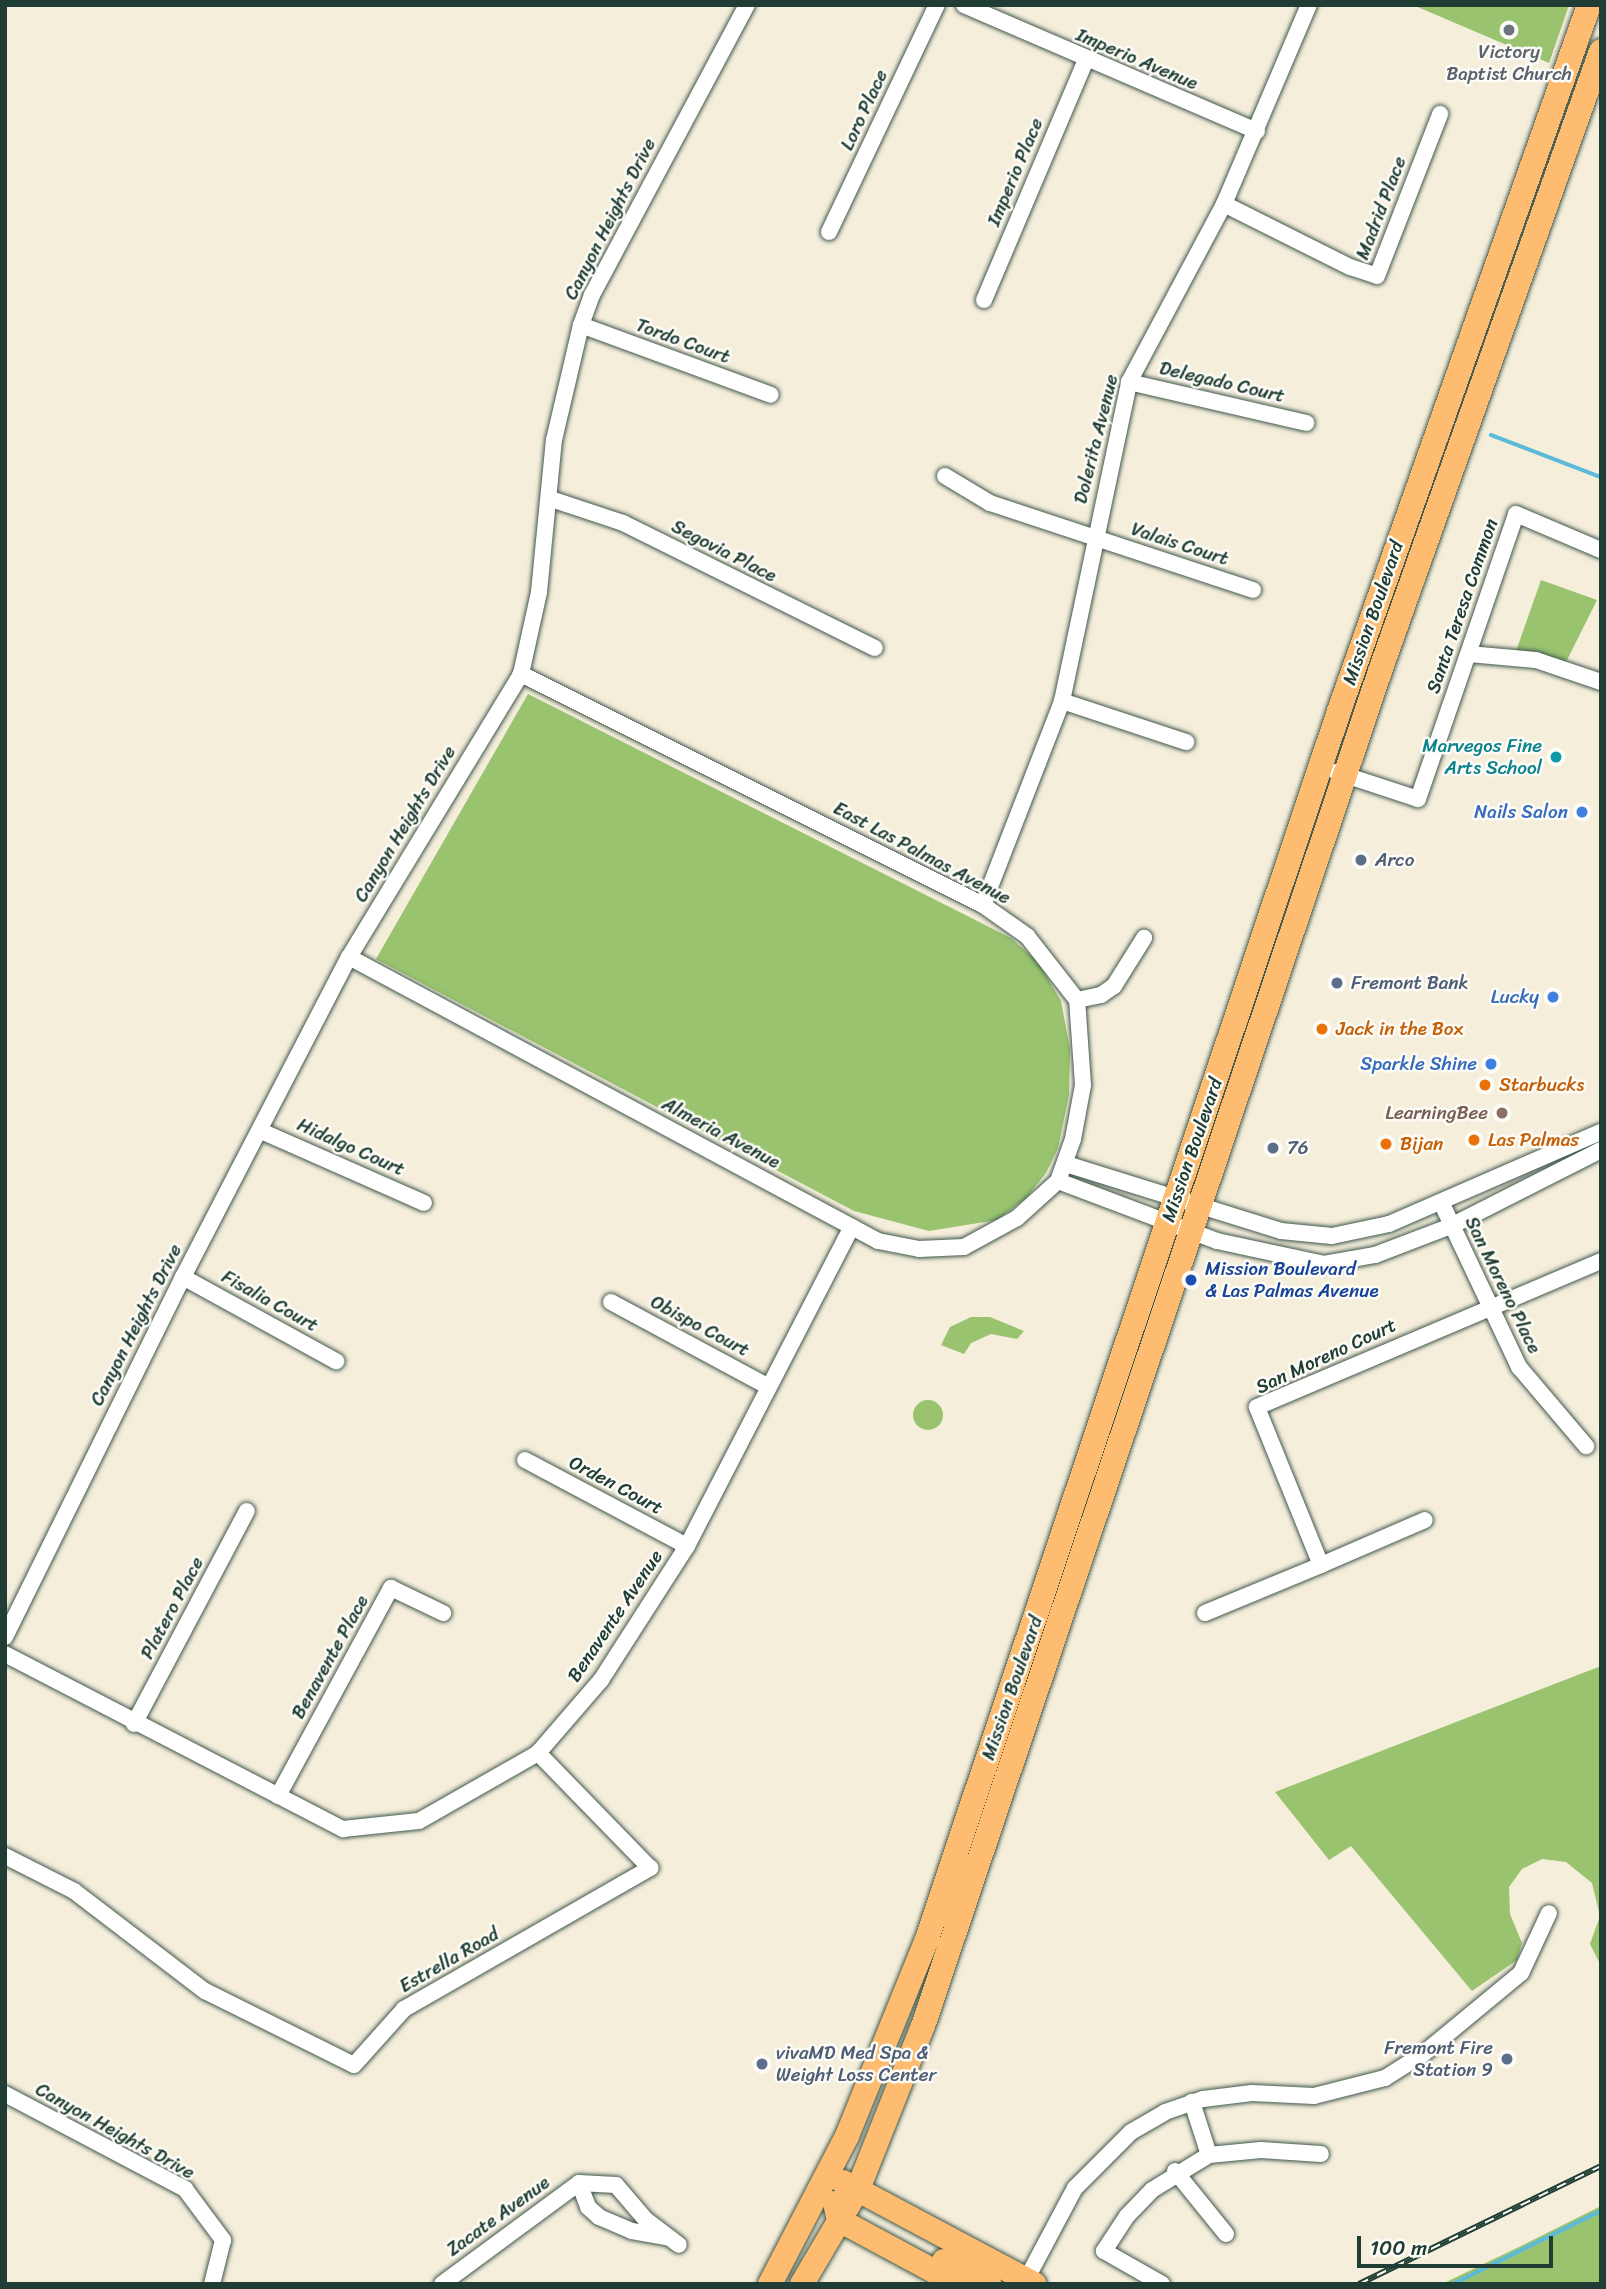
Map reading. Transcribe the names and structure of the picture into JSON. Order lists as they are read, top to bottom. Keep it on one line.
{"streets":{"main road":["Mission Boulevard"],"street":["Imperio Avenue","Loro Place","Imperio Place","Madrid Place","Canyon Heights Drive","Tordo Court","Delegado Court","Dolerita Avenue","Valais Court","Segovia Place","Santa Teresa Common","East Las Palmas Avenue","Almeria Avenue","Hidalgo Court","San Moreno Place","Fisalia Court","Obispo Court","San Moreno Court","Orden Court","Platero Place","Benavente Avenue","Benavente Place","Estrella Road","Zacate Avenue"]},"crossings":[["Imperio Avenue","Imperio Place"],["Imperio Avenue","Dolerita Avenue"],["Madrid Place","Dolerita Avenue"],["Canyon Heights Drive","Tordo Court"],["Canyon Heights Drive","Segovia Place"],["Canyon Heights Drive","East Las Palmas Avenue"],["Canyon Heights Drive","Almeria Avenue"],["Canyon Heights Drive","Hidalgo Court"],["Canyon Heights Drive","Fisalia Court"],["Delegado Court","Dolerita Avenue"],["Dolerita Avenue","Valais Court"],["Dolerita Avenue","East Las Palmas Avenue"],["Santa Teresa Common","Mission Boulevard"],["Almeria Avenue","Benavente Avenue"],["San Moreno Place","San Moreno Court"],["Obispo Court","Benavente Avenue"],["Orden Court","Benavente Avenue"],["Platero Place","Benavente Avenue"],["Benavente Avenue","Benavente Place"],["Benavente Avenue","Estrella Road"]],"places":["Victory Baptist Church","Marvegos Fine Arts School","Nails Salon","Arco","Fremont Bank","Lucky","Jack in the Box","Sparkle Shine","Starbucks","LearningBee","Las Palmas","Bijan","76","Mission Boulevard & Las Palmas Avenue","Fremont Fire Station 9","vivaMD Med Spa & Weight Loss Center"],"scale_bar":"100 m"}
